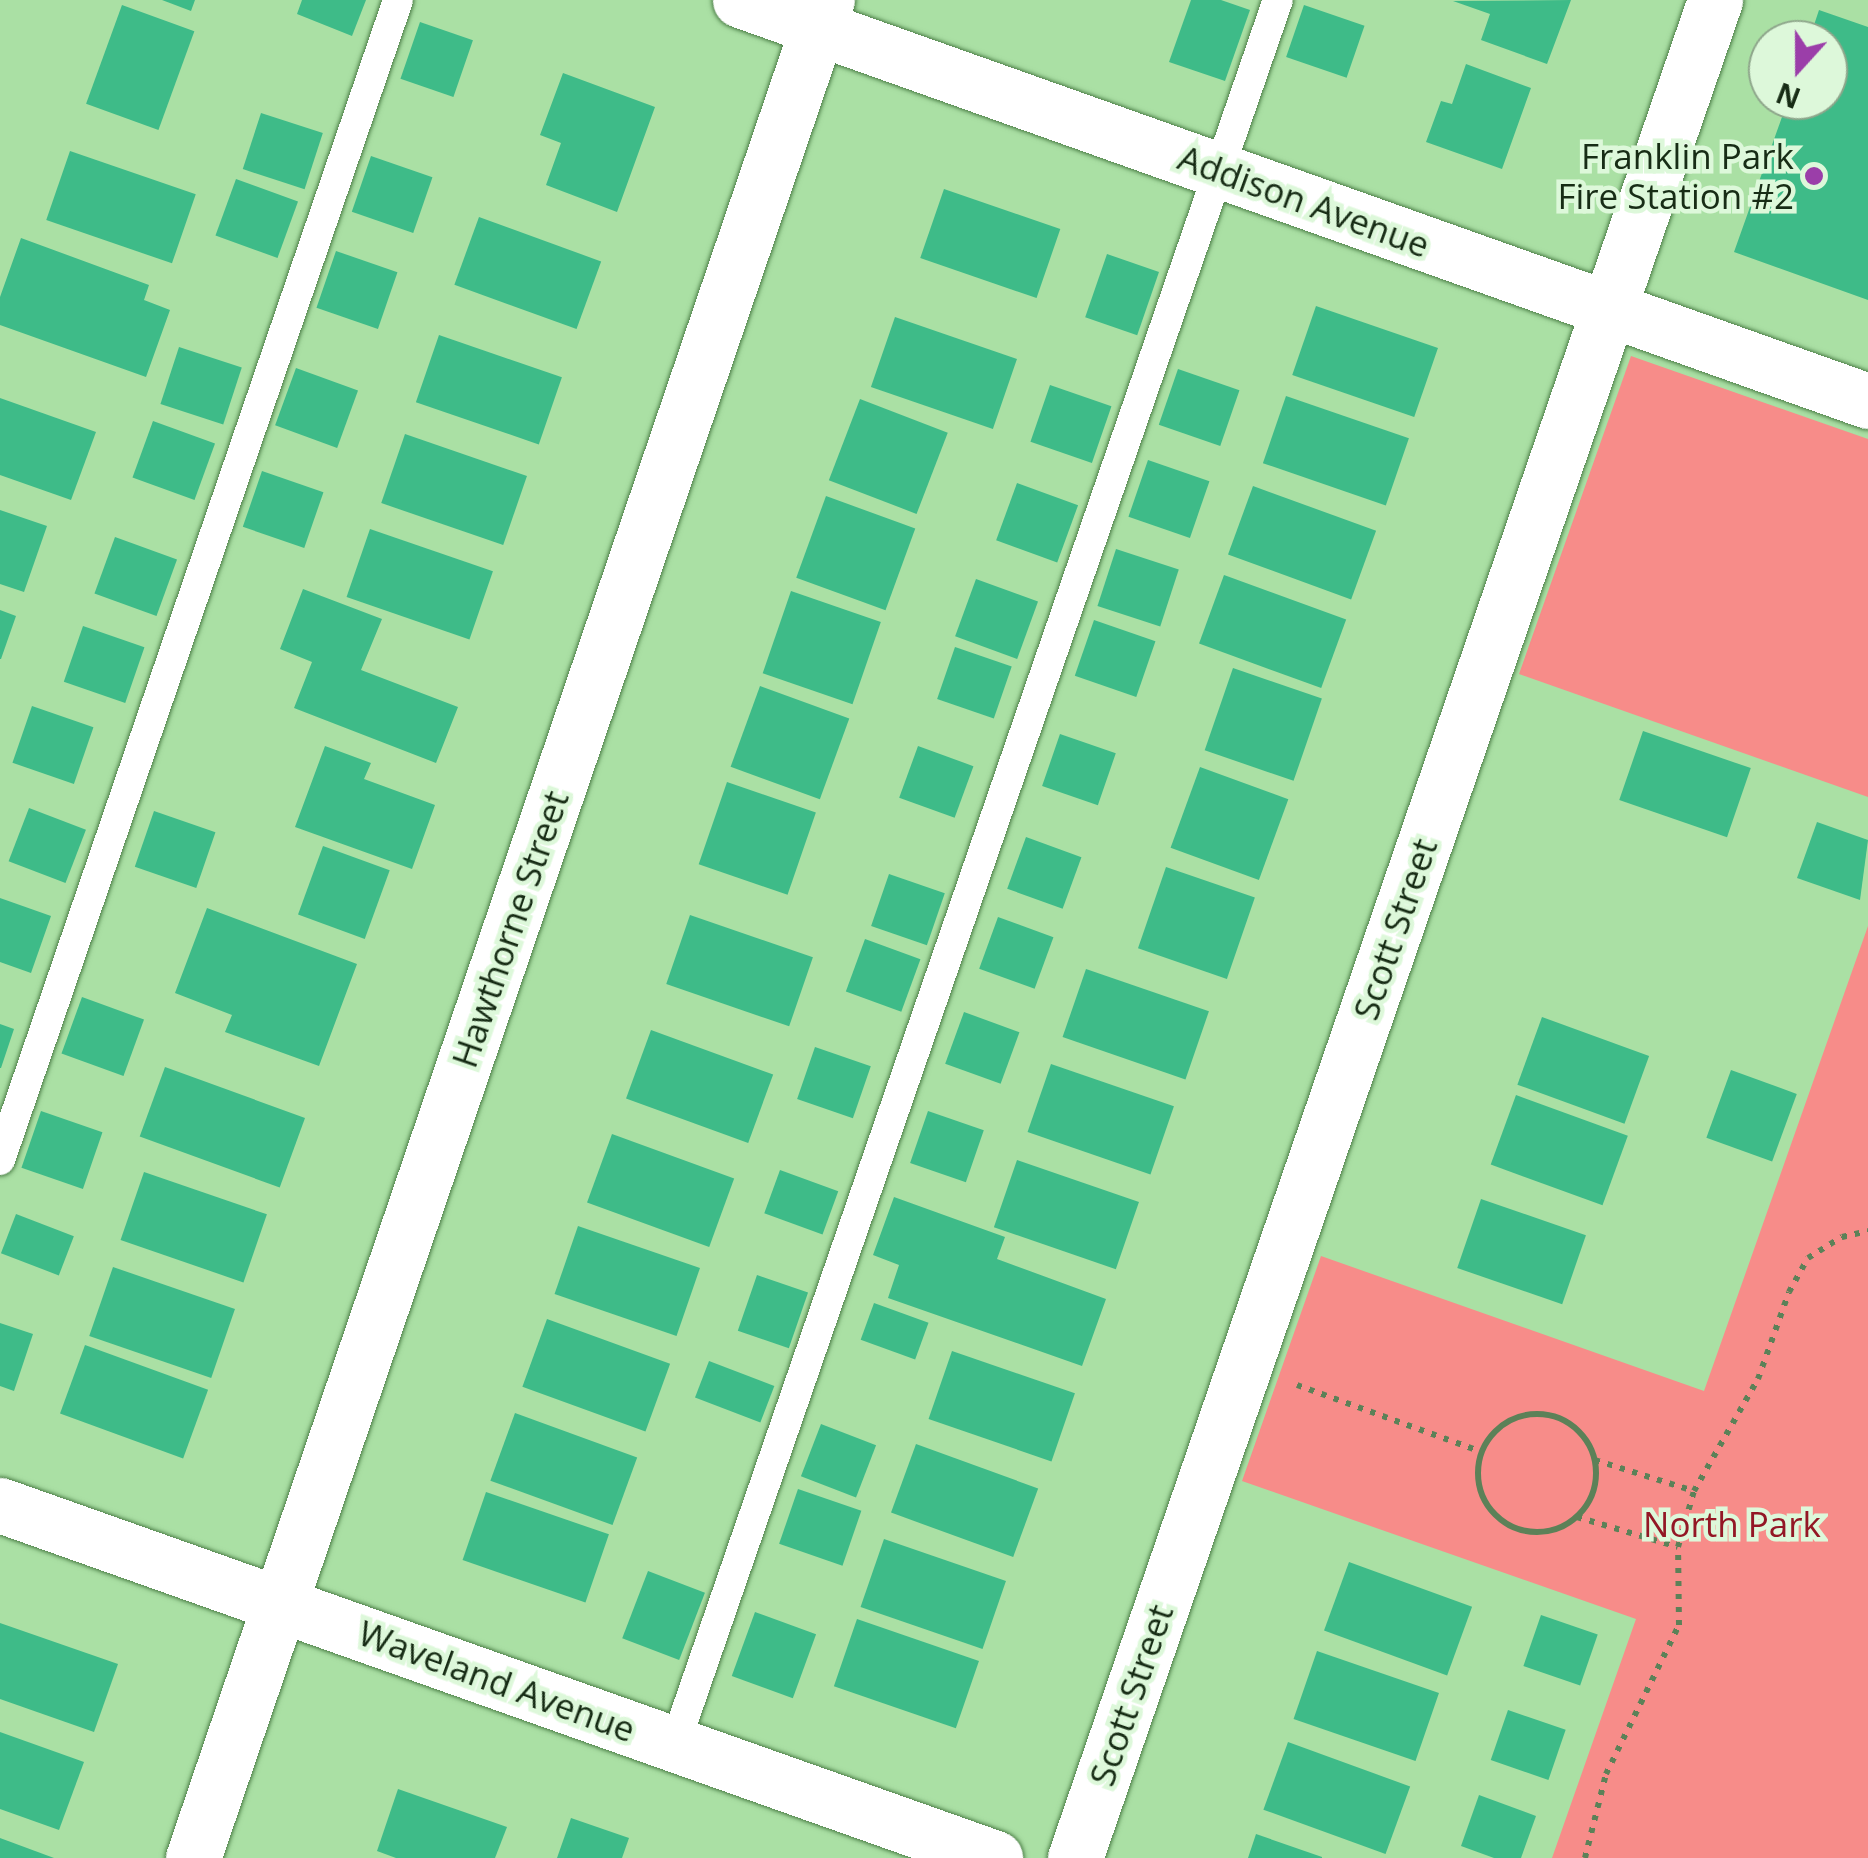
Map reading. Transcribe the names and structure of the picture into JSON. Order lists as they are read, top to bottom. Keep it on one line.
{"streets":{"street":["Addison Avenue","Hawthorne Street","Scott Street","Waveland Avenue"]},"crossings":[["Addison Avenue","Hawthorne Street"],["Addison Avenue","Scott Street"],["Hawthorne Street","Waveland Avenue"]],"parks":["North Park"],"places":["Franklin Park Fire Station #2"],"north":"bottom"}
